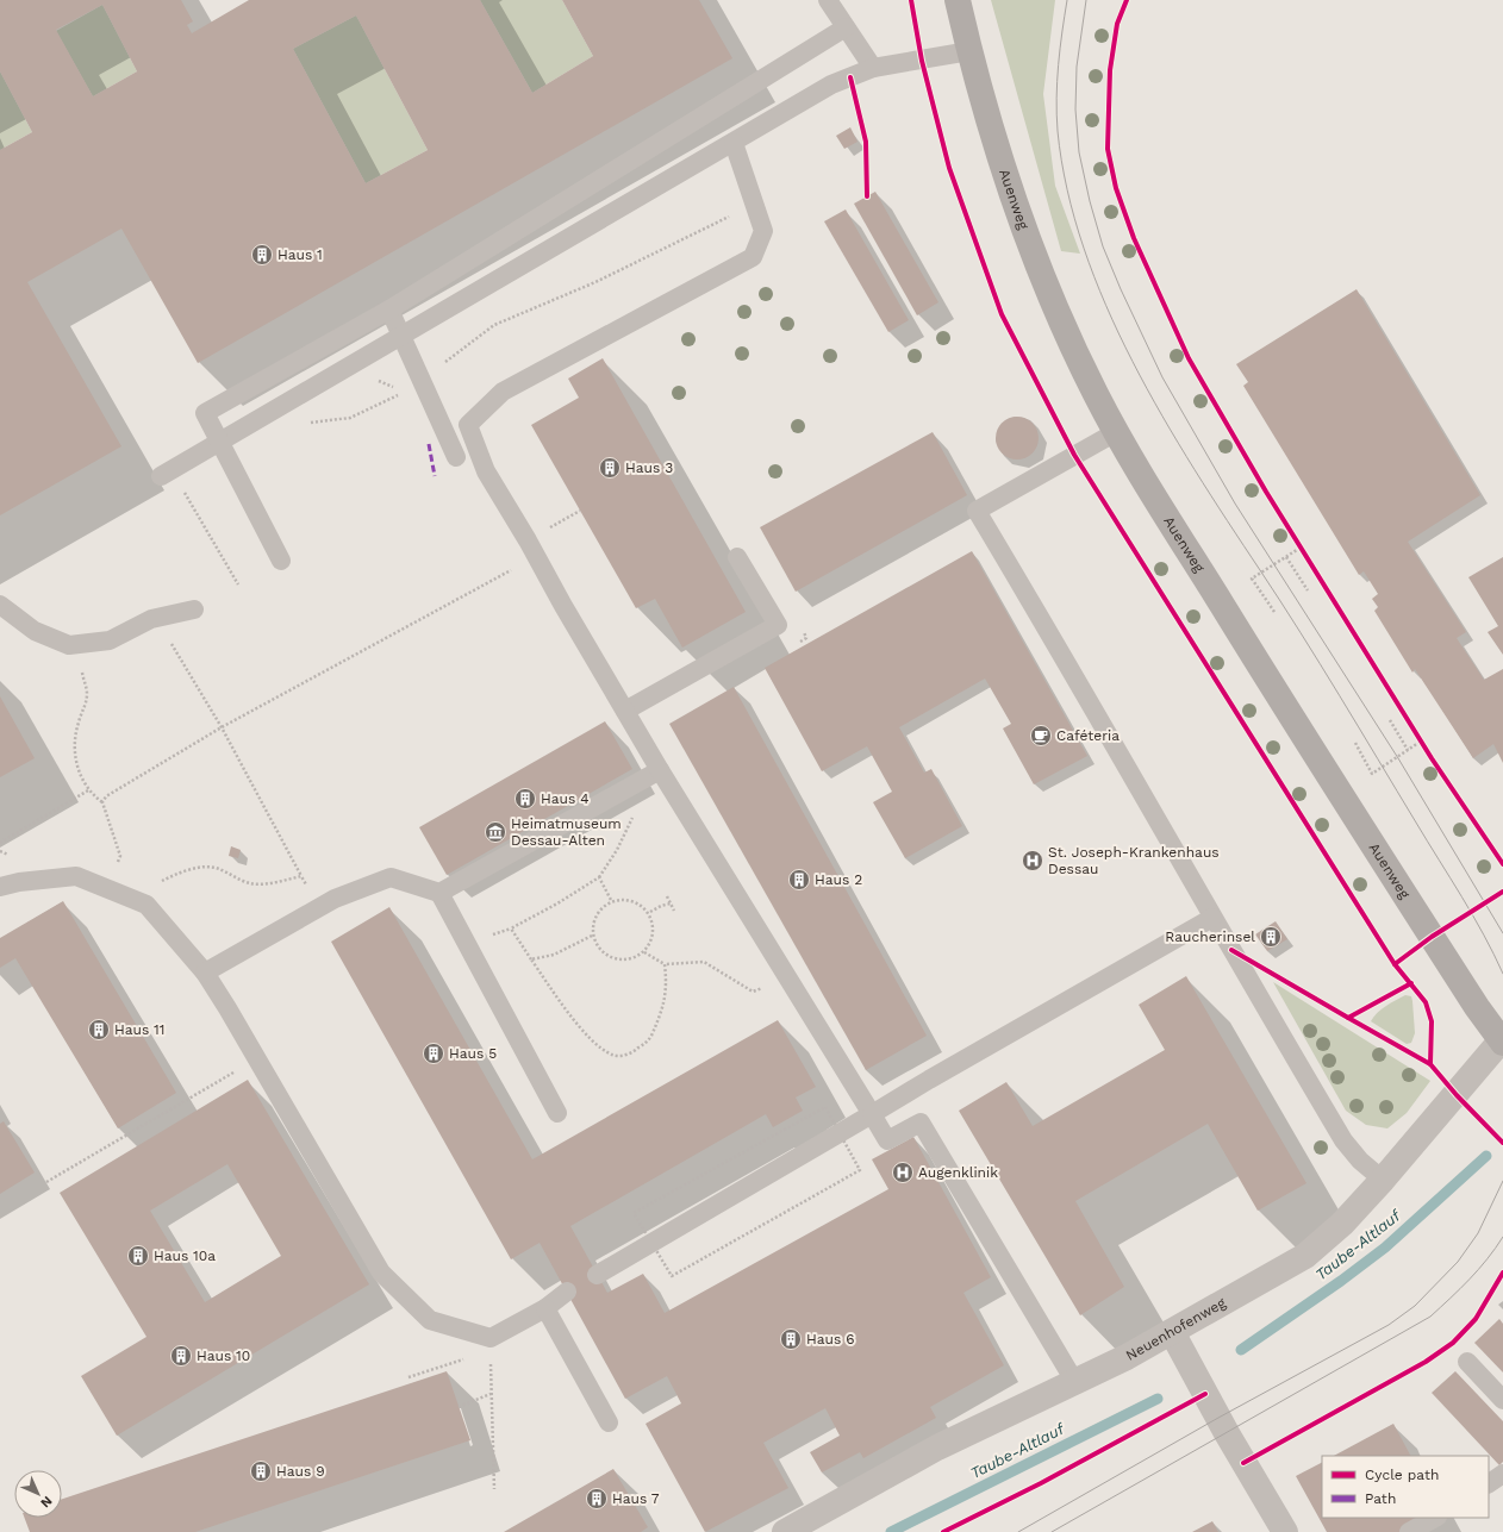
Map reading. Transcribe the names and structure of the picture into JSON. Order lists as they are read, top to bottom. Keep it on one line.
{"streets":{"main road":["Auenweg"],"street":["Neuenhofenweg"]},"crossings":[["Auenweg","Neuenhofenweg"]],"water":["Taube-Altlauf"],"places":{"building":["Haus 1","Haus 3","Haus 4","Haus 2","Raucherinsel","Haus 11","Haus 5","Haus 10a","Haus 6","Haus 10","Haus 9","Haus 7"],"cafe":["Caféteria"],"museum":["Heimatmuseum Dessau-Alten"],"hospital":["St. Joseph-Krankenhaus Dessau","Augenklinik"]},"legend":["Cycle path","Path"],"north":"bottom right"}
